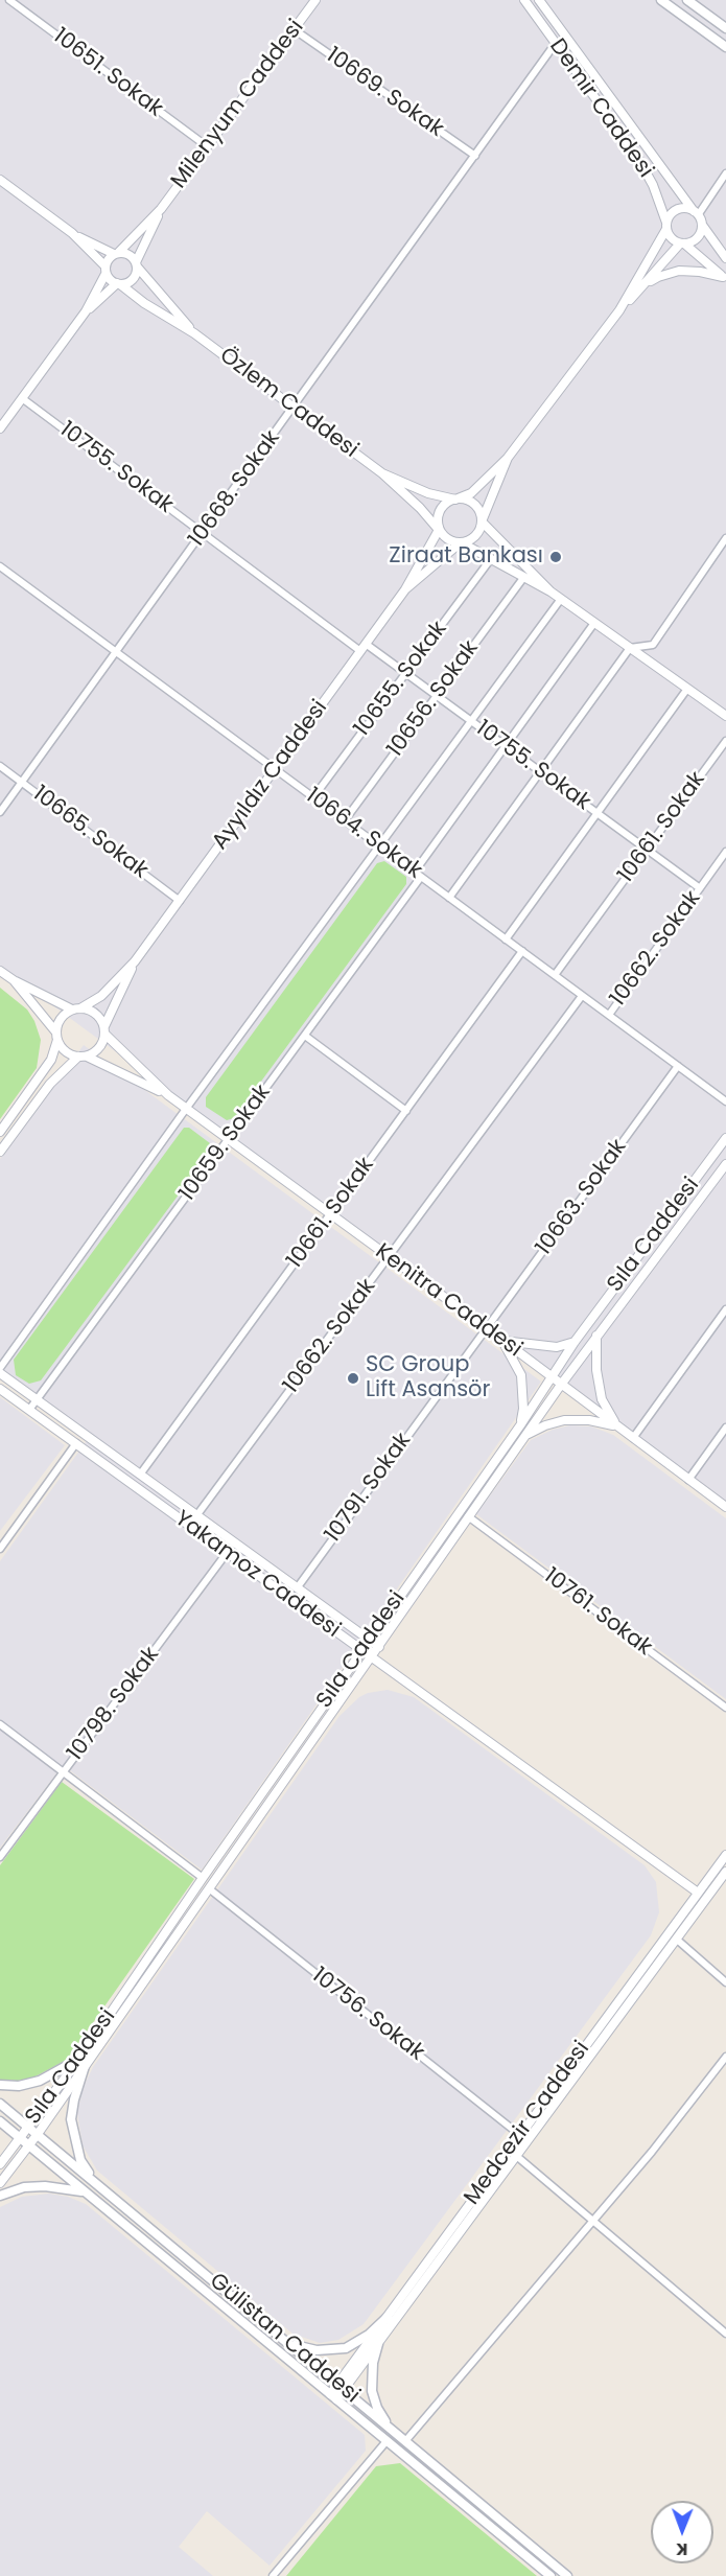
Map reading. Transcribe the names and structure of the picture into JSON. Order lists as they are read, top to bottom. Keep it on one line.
{"streets":{"main road":["Gülistan Caddesi"],"street":["10651. Sokak","10669. Sokak","Milenyum Caddesi","Demir Caddesi","Özlem Caddesi","10755. Sokak","10668. Sokak","10655. Sokak","10656. Sokak","Ayyıldız Caddesi","10661. Sokak","10665. Sokak","10664. Sokak","10662. Sokak","10659. Sokak","10663. Sokak","Sıla Caddesi","Kenitra Caddesi","10791. Sokak","Yakamoz Caddesi","10761. Sokak","10798. Sokak","10756. Sokak","Medcezir Caddesi"]},"crossings":[["10651. Sokak","Milenyum Caddesi"],["10669. Sokak","Milenyum Caddesi"],["10669. Sokak","10668. Sokak"],["Demir Caddesi","10668. Sokak"],["Özlem Caddesi","10668. Sokak"],["Özlem Caddesi","Ayyıldız Caddesi"],["10755. Sokak","10668. Sokak"],["10755. Sokak","10655. Sokak"],["10755. Sokak","10656. Sokak"],["10755. Sokak","Ayyıldız Caddesi"],["10755. Sokak","10661. Sokak"],["10755. Sokak","10662. Sokak"],["10668. Sokak","10665. Sokak"],["10668. Sokak","10664. Sokak"],["10655. Sokak","10664. Sokak"],["10656. Sokak","10664. Sokak"],["Ayyıldız Caddesi","10665. Sokak"],["Ayyıldız Caddesi","10664. Sokak"],["10661. Sokak","10664. Sokak"],["10661. Sokak","Kenitra Caddesi"],["10661. Sokak","Yakamoz Caddesi"],["10664. Sokak","10662. Sokak"],["10664. Sokak","10659. Sokak"],["10664. Sokak","10663. Sokak"],["10662. Sokak","Kenitra Caddesi"],["10662. Sokak","Yakamoz Caddesi"],["10659. Sokak","Kenitra Caddesi"],["10659. Sokak","Yakamoz Caddesi"],["10663. Sokak","Kenitra Caddesi"],["10663. Sokak","10791. Sokak"],["Sıla Caddesi","Kenitra Caddesi"],["Sıla Caddesi","Yakamoz Caddesi"],["Sıla Caddesi","Gülistan Caddesi"],["Kenitra Caddesi","10791. Sokak"],["10791. Sokak","Yakamoz Caddesi"],["Yakamoz Caddesi","10798. Sokak"],["Yakamoz Caddesi","Medcezir Caddesi"],["10756. Sokak","Medcezir Caddesi"],["Medcezir Caddesi","Gülistan Caddesi"]],"places":["Ziraat Bankası","SC Group Lift Asansör"],"north":"bottom"}
